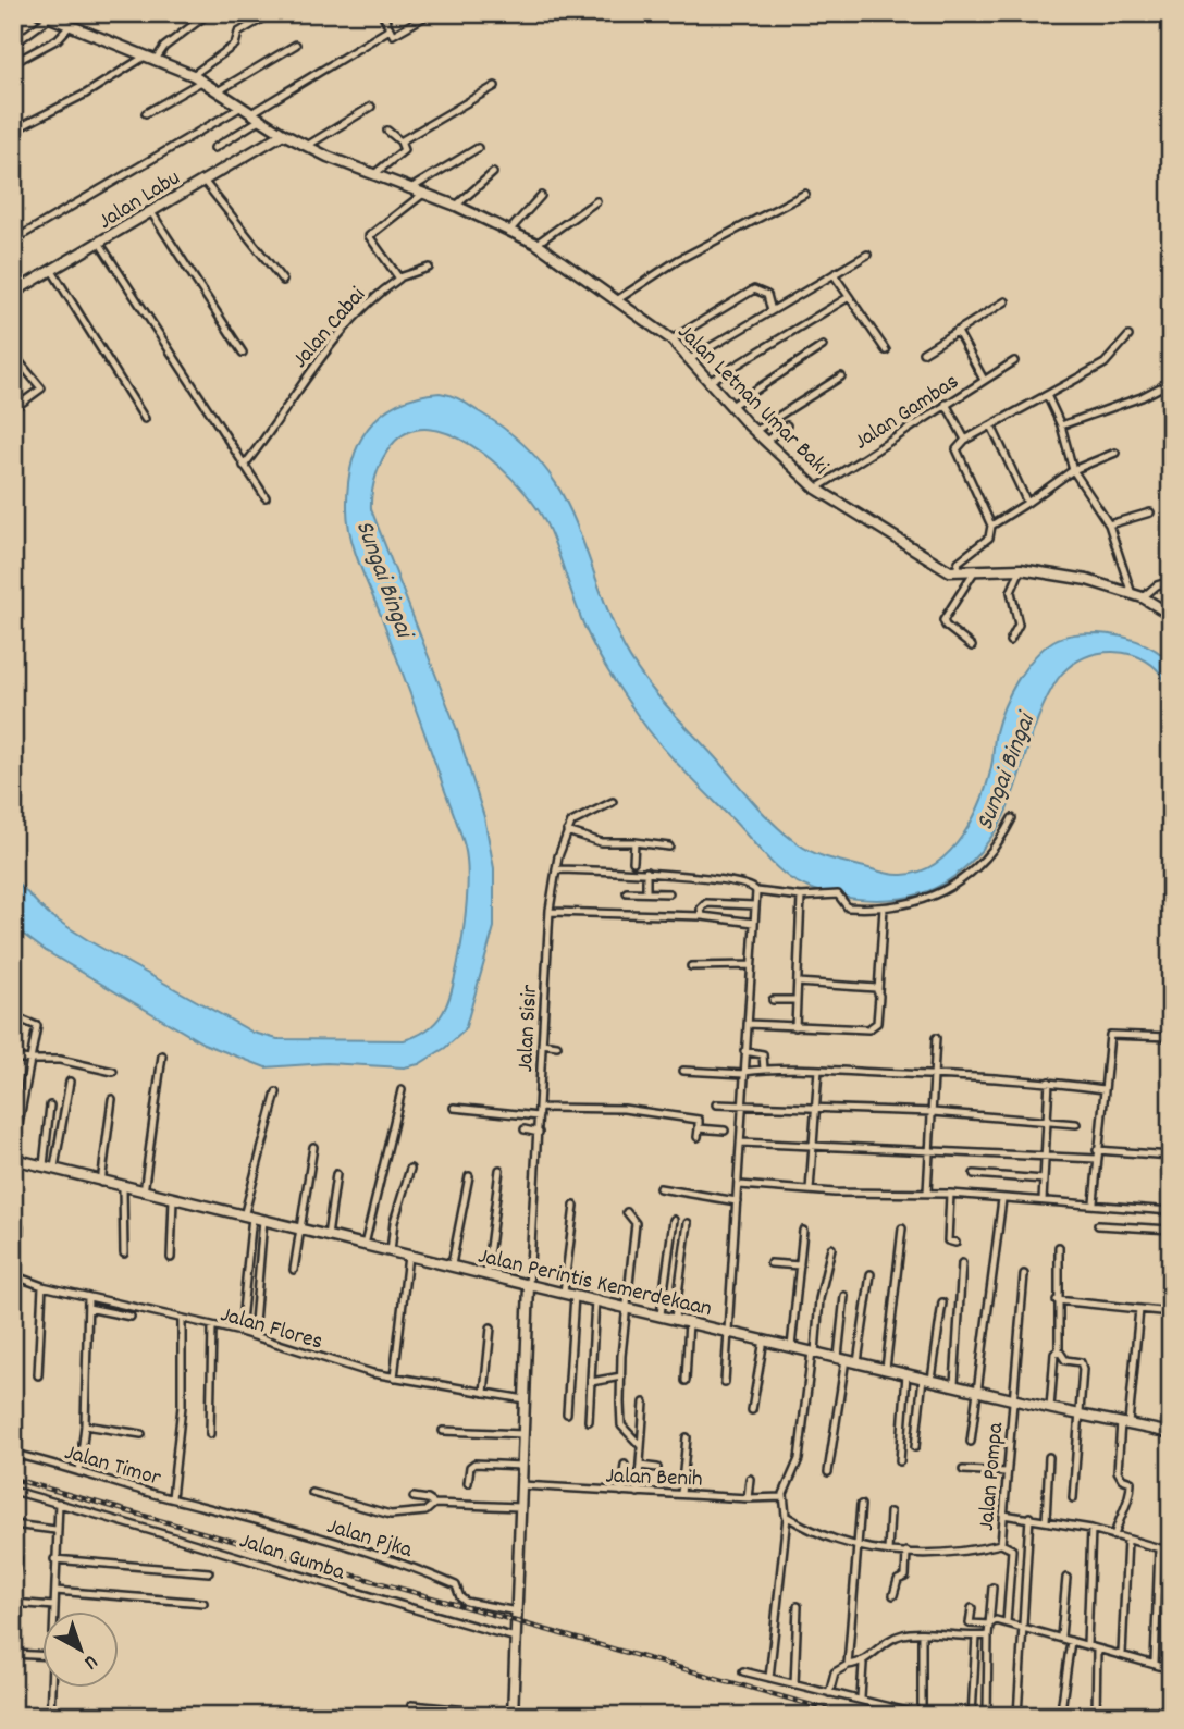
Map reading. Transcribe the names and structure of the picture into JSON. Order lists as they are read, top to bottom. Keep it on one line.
{"streets":{"street":["Jalan Labu","Jalan Cabai","Jalan Letnan Umar Baki","Jalan Gambas","Jalan Sisir","Jalan Perintis Kemerdekaan","Jalan Flores","Jalan Timor","Jalan Benih","Jalan Pompa","Jalan Pjka","Jalan Gumba"]},"crossings":[["Jalan Labu","Jalan Letnan Umar Baki"],["Jalan Letnan Umar Baki","Jalan Gambas"],["Jalan Sisir","Jalan Perintis Kemerdekaan"],["Jalan Perintis Kemerdekaan","Jalan Pompa"],["Jalan Timor","Jalan Pjka"]],"water":["Sungai Bingai"],"north":"bottom right"}
